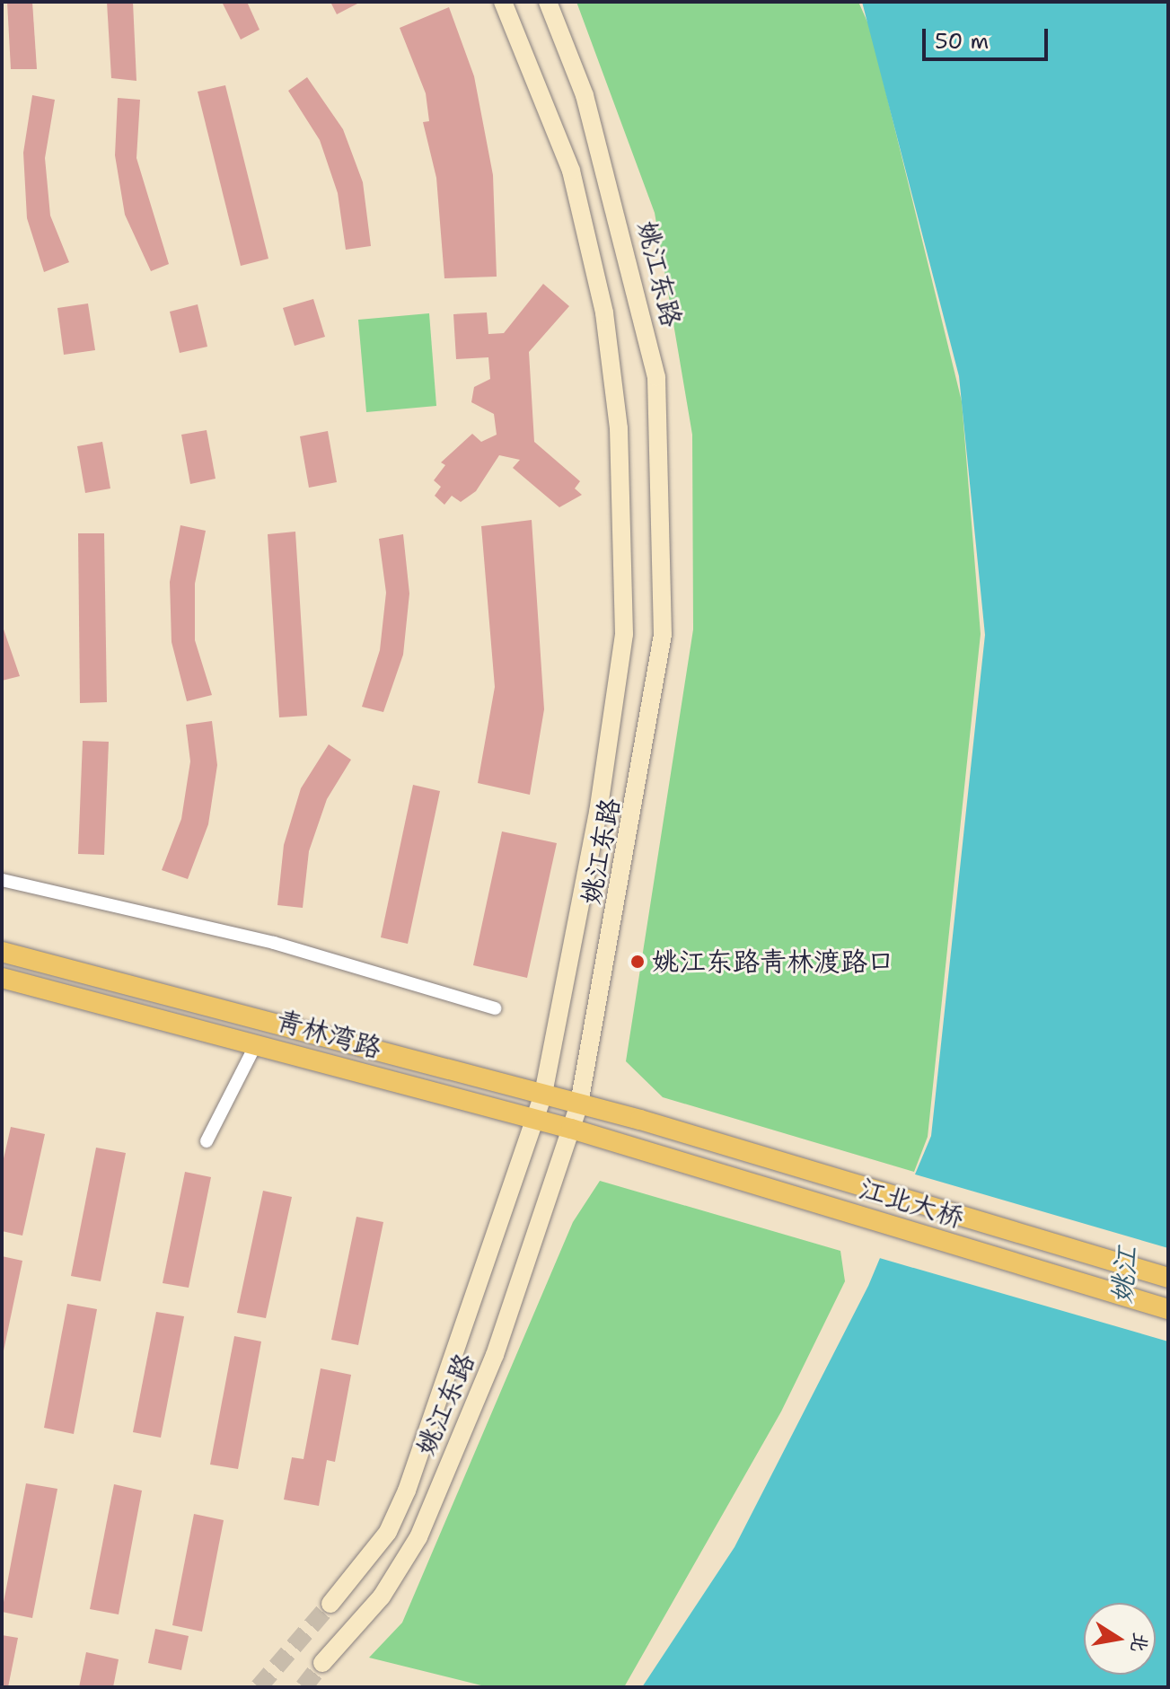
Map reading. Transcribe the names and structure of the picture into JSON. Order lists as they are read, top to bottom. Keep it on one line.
{"streets":{"main road":["姚江东路","青林湾路","江北大桥"]},"crossings":[["姚江东路","青林湾路"],["青林湾路","江北大桥"]],"water":["姚江"],"places":["姚江东路青林渡路口"],"scale_bar":"50 m","north":"right"}
